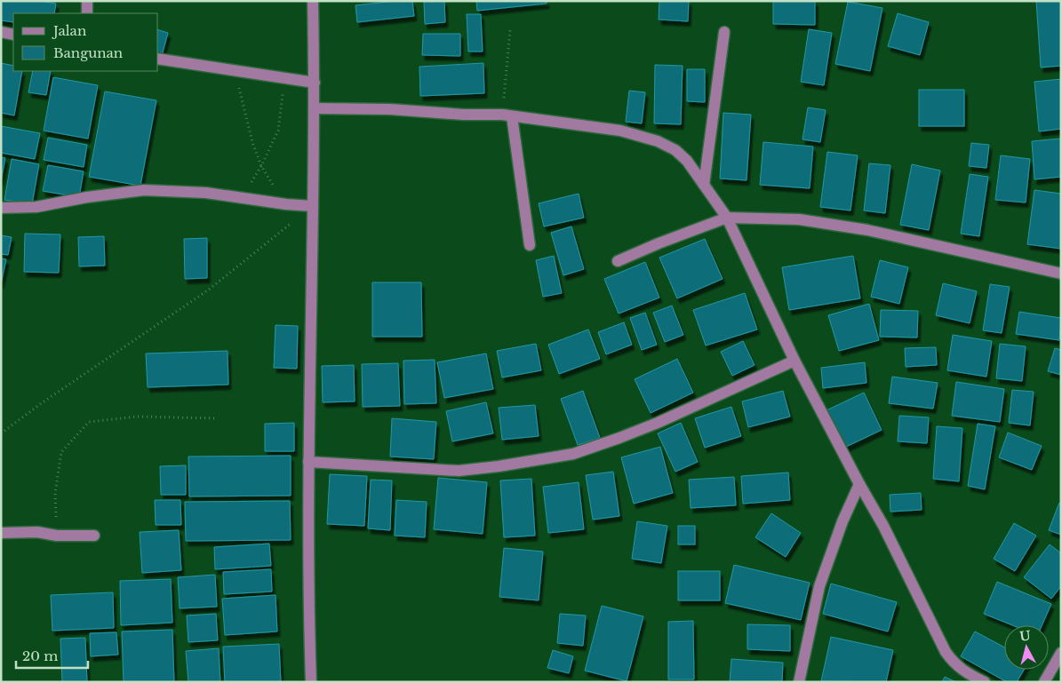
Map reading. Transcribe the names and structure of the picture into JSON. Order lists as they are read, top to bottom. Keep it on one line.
{"legend":["Jalan","Bangunan"],"scale_bar":"20 m","north":"top"}
